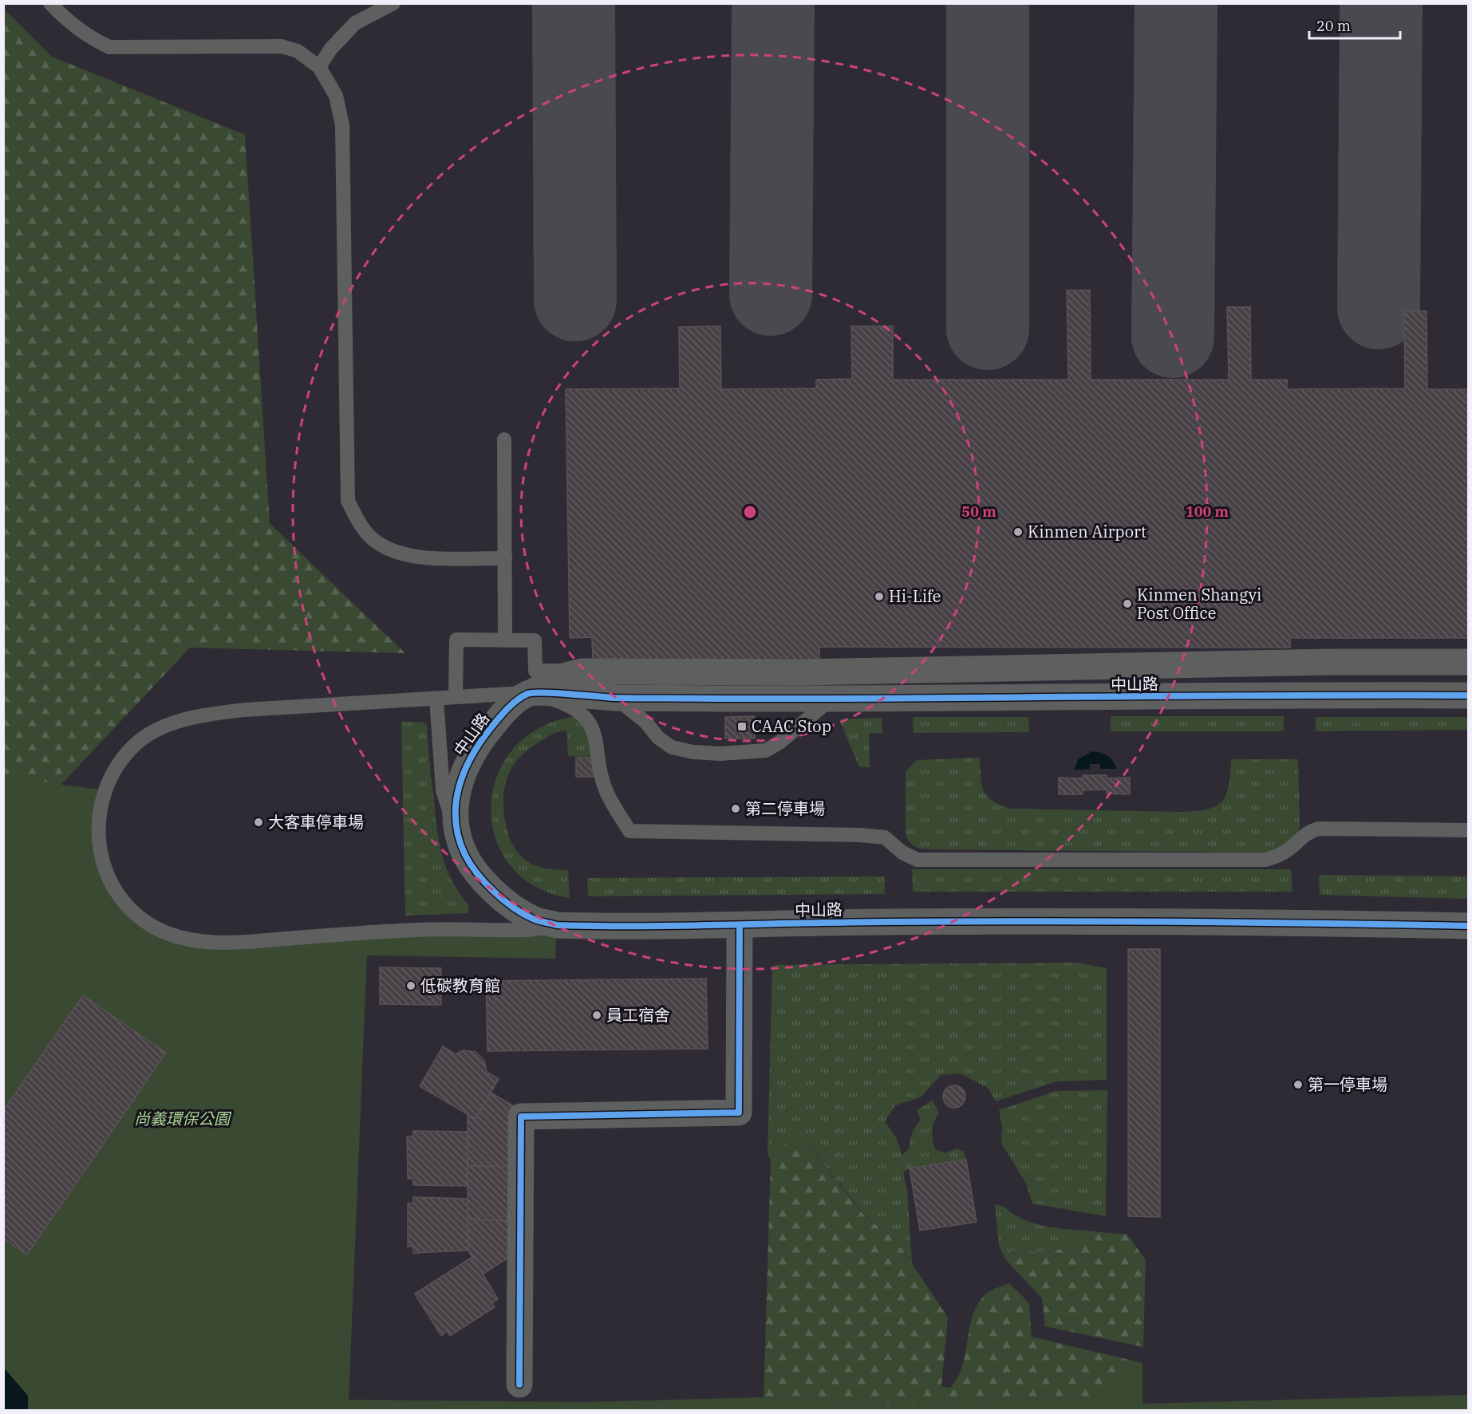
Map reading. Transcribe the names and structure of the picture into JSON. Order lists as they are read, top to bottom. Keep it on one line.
{"streets":{"street":["中山路"]},"parks":["尚義環保公園"],"places":{"other":["Kinmen Airport","Hi-Life","Kinmen Shangyi Post Office","第二停車場","大客車停車場","低碳教育館","員工宿舍","第一停車場"],"transit":["CAAC Stop"]},"scale_bar":"20 m","rings":["50 m","100 m"]}
